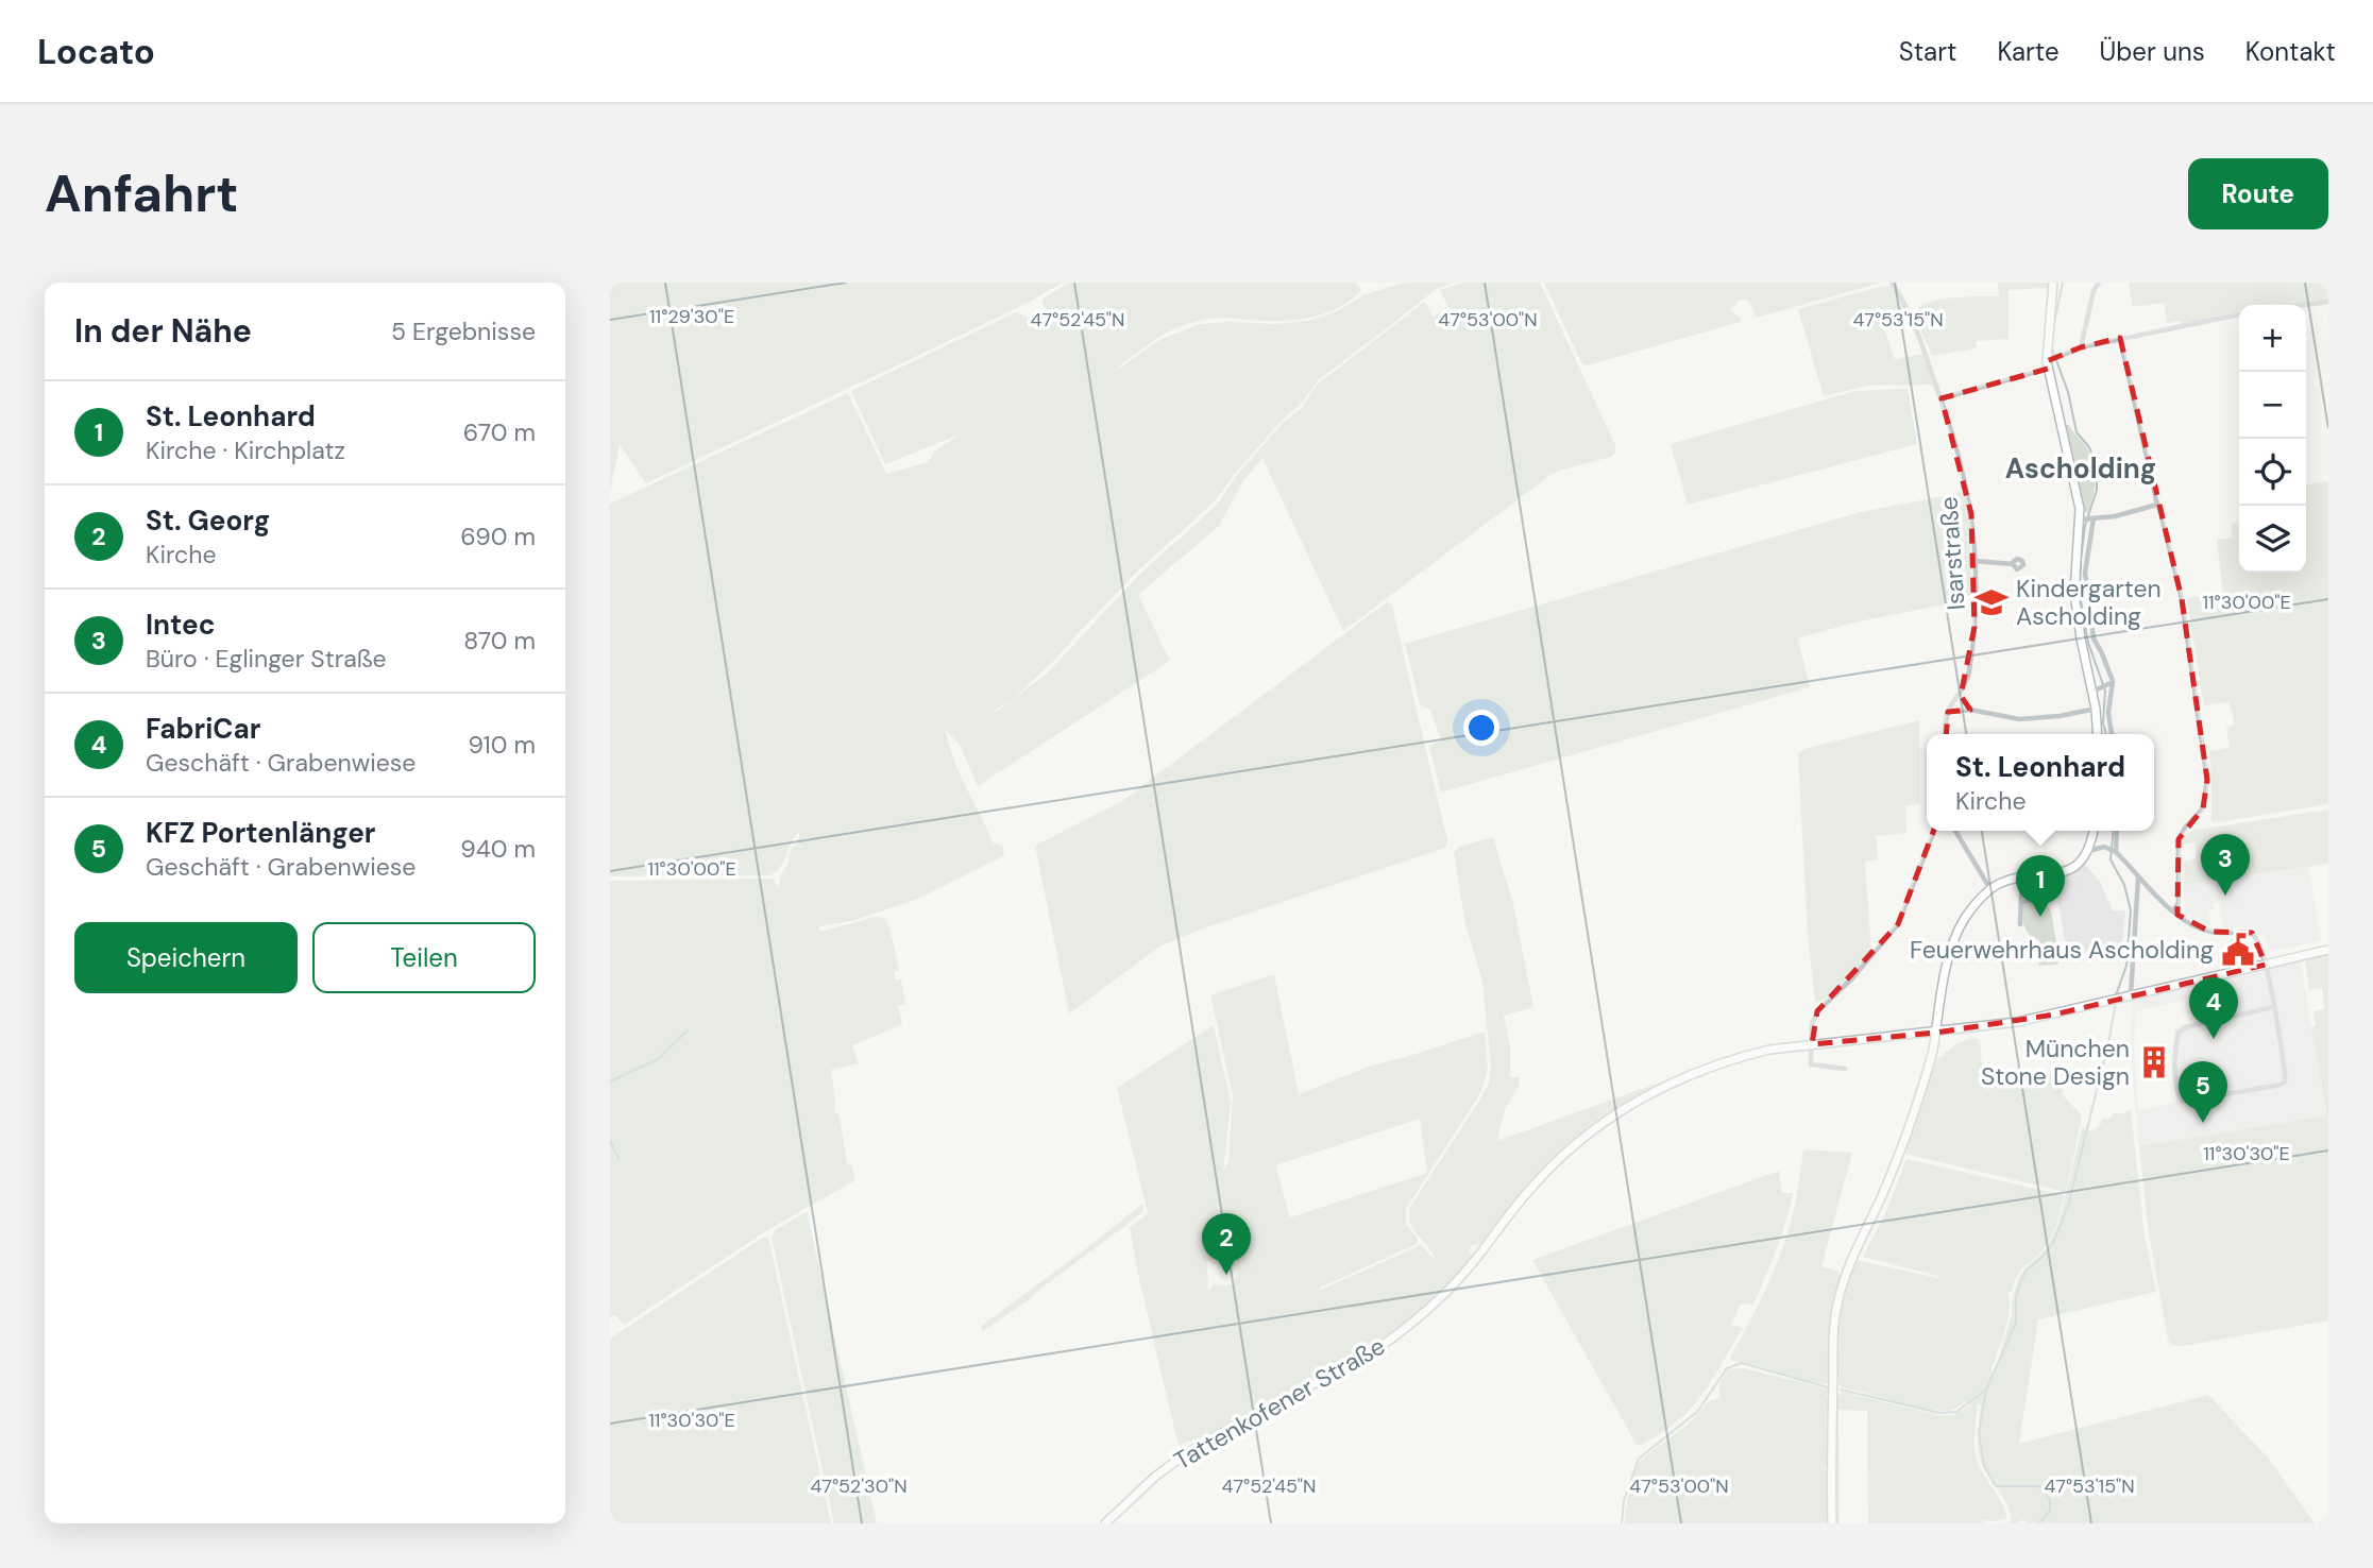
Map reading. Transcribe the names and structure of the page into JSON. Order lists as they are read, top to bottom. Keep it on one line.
{"streets":{"main road":["Tattenkofener Straße"],"street":["Isarstraße"]},"districts":["Ascholding"],"places":{"school or university":["Kindergarten Ascholding"],"public building":["Feuerwehrhaus Ascholding"],"building":["München Stone Design"]},"page":{"header":"Locato","nav":["Start","Karte","Über uns","Kontakt"],"buttons":["Route",["Speichern","Teilen"]],"title":"Anfahrt","heading":["In der Nähe","5 Ergebnisse"],"map_buttons":["+","−"],"list":[{"mark":"1","name":"St. Leonhard","note":"Kirche · Kirchplatz","value":"670 m"},{"mark":"2","name":"St. Georg","note":"Kirche","value":"690 m"},{"mark":"3","name":"Intec","note":"Büro · Eglinger Straße","value":"870 m"},{"mark":"4","name":"FabriCar","note":"Geschäft · Grabenwiese","value":"910 m"},{"mark":"5","name":"KFZ Portenlänger","note":"Geschäft · Grabenwiese","value":"940 m"}],"popup":["St. Leonhard","Kirche"],"pins":["3","1","4","5","2"]},"coordinates":["11°29'30\"E","47°52'45\"N","47°53'00\"N","47°53'15\"N","11°30'00\"E","11°30'30\"E","47°52'30\"N"]}
